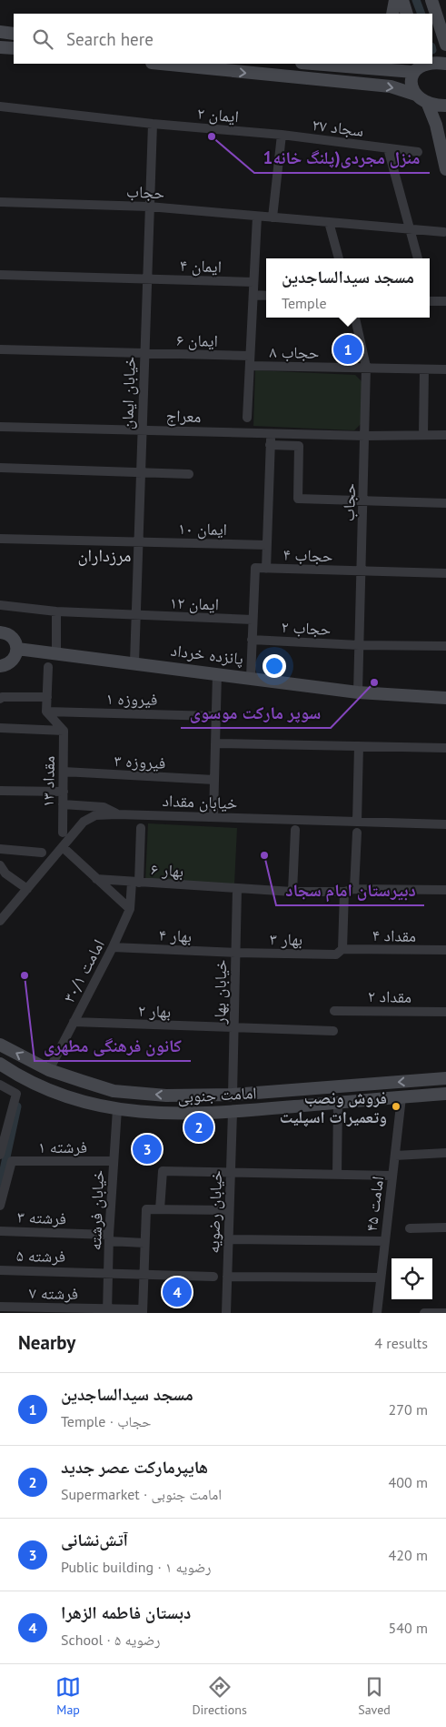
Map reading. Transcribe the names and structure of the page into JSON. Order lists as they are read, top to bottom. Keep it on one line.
{"streets":{"main road":["پانزده خرداد","امامت جنوبی"],"street":["ایمان ۲","سجاد ۲۷","حجاب","ایمان ۴","ایمان ۶","حجاب ۸","خیابان ایمان","معراج","ایمان ۱۰","حجاب ۴","ایمان ۱۲","حجاب ۲","فیروزه ۱","فیروزه ۳","مقداد ۱۳","خیابان مقداد","بهار ۶","بهار ۴","مقداد ۴","بهار ۳","امامت ۳۰/۱","خیابان بهار","مقداد ۲","بهار ۲","فرشته ۱","امامت ۴۵","خیابان فرشته","خیابان رضویه","فرشته ۳","فرشته ۵","فرشته ۷"]},"crossings":[["ایمان ۲","سجاد ۲۷"],["ایمان ۲","خیابان ایمان"],["حجاب","حجاب ۸"],["حجاب","خیابان ایمان"],["حجاب","معراج"],["حجاب","حجاب ۴"],["حجاب","حجاب ۲"],["حجاب","پانزده خرداد"],["ایمان ۴","خیابان ایمان"],["ایمان ۶","حجاب ۸"],["ایمان ۶","خیابان ایمان"],["خیابان ایمان","معراج"],["خیابان ایمان","ایمان ۱۰"],["خیابان ایمان","ایمان ۱۲"],["خیابان ایمان","پانزده خرداد"],["حجاب ۴","ایمان ۱۲"],["فیروزه ۳","مقداد ۱۳"],["بهار ۶","امامت ۳۰/۱"],["بهار ۶","خیابان بهار"],["بهار ۴","بهار ۳"],["بهار ۴","امامت ۳۰/۱"],["بهار ۴","خیابان بهار"],["مقداد ۴","بهار ۳"],["بهار ۳","خیابان بهار"],["امامت ۳۰/۱","بهار ۲"],["خیابان بهار","بهار ۲"],["امامت جنوبی","امامت ۴۵"],["امامت جنوبی","خیابان فرشته"],["امامت جنوبی","خیابان رضویه"],["فرشته ۱","خیابان فرشته"],["خیابان فرشته","فرشته ۳"],["خیابان فرشته","فرشته ۵"],["خیابان فرشته","فرشته ۷"]],"districts":["مرزداران"],"places":["منزل مجردی(پلنگ خانه1","سوپر مارکت موسوی","دبیرستان امام سجاد","کانون فرهنگی مطهری","فروش ونصب وتعمیرات اسپلیت"],"page":{"search":"Search here","popup":["مسجد سیدالساجدین","Temple"],"pins":["1","2","3","4"],"heading":["Nearby","4 results"],"list":[{"mark":"1","name":"مسجد سیدالساجدین","note":"Temple · حجاب","value":"270 m"},{"mark":"2","name":"هایپرمارکت عصر جدید","note":"Supermarket · امامت جنوبی","value":"400 m"},{"mark":"3","name":"آتش‌نشانی","note":"Public building · رضویه ۱","value":"420 m"},{"mark":"4","name":"دبستان فاطمه الزهرا","note":"School · رضویه ۵","value":"540 m"}],"nav":["Map","Directions","Saved"]}}
